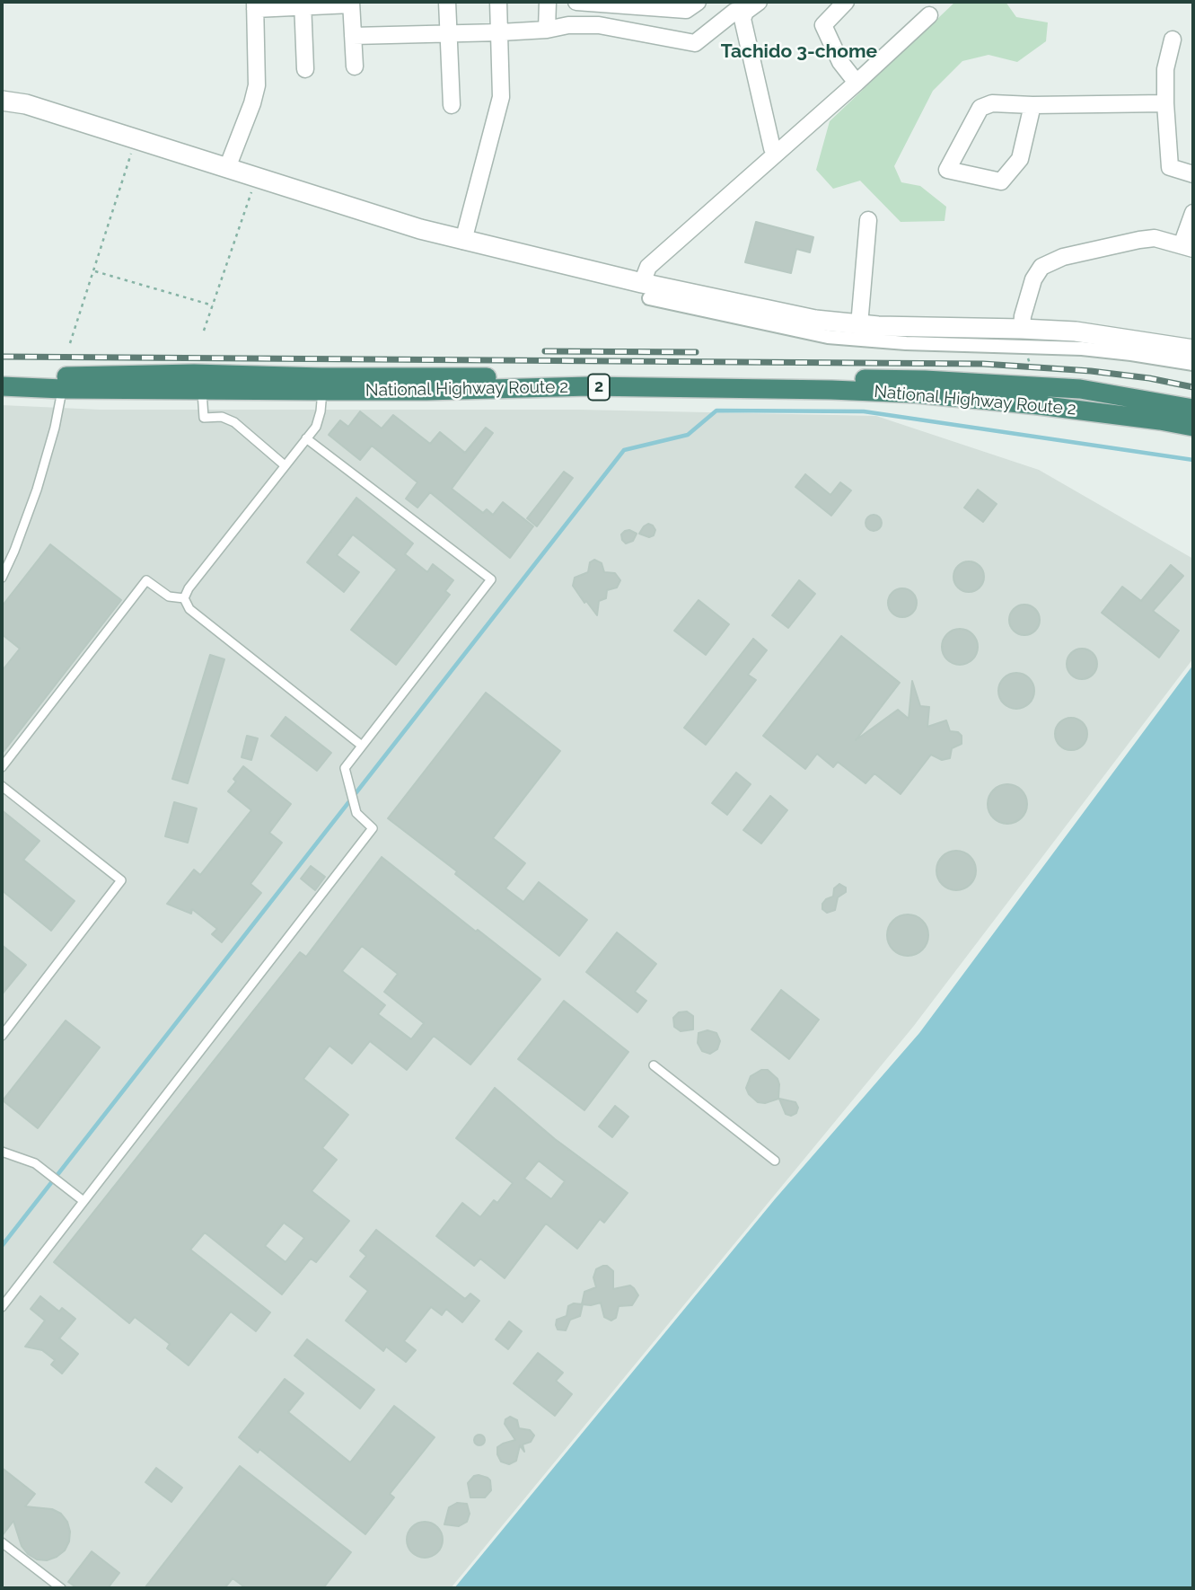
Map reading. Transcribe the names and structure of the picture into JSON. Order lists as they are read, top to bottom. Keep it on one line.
{"streets":{"highway":["2","National Highway Route 2"]},"districts":["Tachido 3-chome"]}
